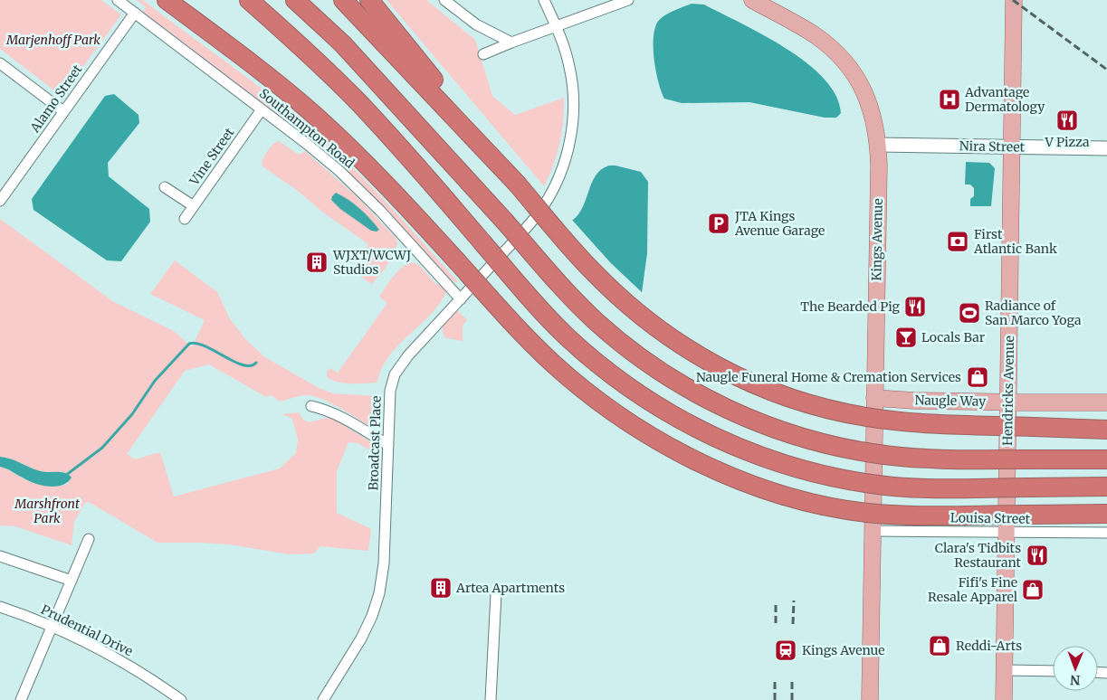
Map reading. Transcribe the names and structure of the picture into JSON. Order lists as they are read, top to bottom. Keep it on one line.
{"streets":{"main road":["Kings Avenue","Hendricks Avenue","Naugle Way"],"street":["Alamo Street","Southampton Road","Nira Street","Vine Street","Broadcast Place","Louisa Street","Prudential Drive"]},"crossings":[["Alamo Street","Southampton Road"],["Southampton Road","Vine Street"],["Southampton Road","Broadcast Place"],["Nira Street","Kings Avenue"],["Nira Street","Hendricks Avenue"],["Kings Avenue","Naugle Way"],["Kings Avenue","Louisa Street"],["Hendricks Avenue","Naugle Way"],["Hendricks Avenue","Louisa Street"]],"parks":["Marjenhoff Park","Marshfront Park"],"places":{"hospital":["Advantage Dermatology"],"restaurant":["V Pizza","The Bearded Pig","Clara's Tidbits Restaurant"],"parking":["JTA Kings Avenue Garage"],"bank":["First Atlantic Bank"],"building":["WJXT/WCWJ Studios","Artea Apartments"],"sports":["Radiance of San Marco Yoga"],"bar":["Locals Bar"],"shop":["Naugle Funeral Home & Cremation Services","Fifi's Fine Resale Apparel","Reddi-Arts"],"station":["Kings Avenue"]},"north":"bottom"}
